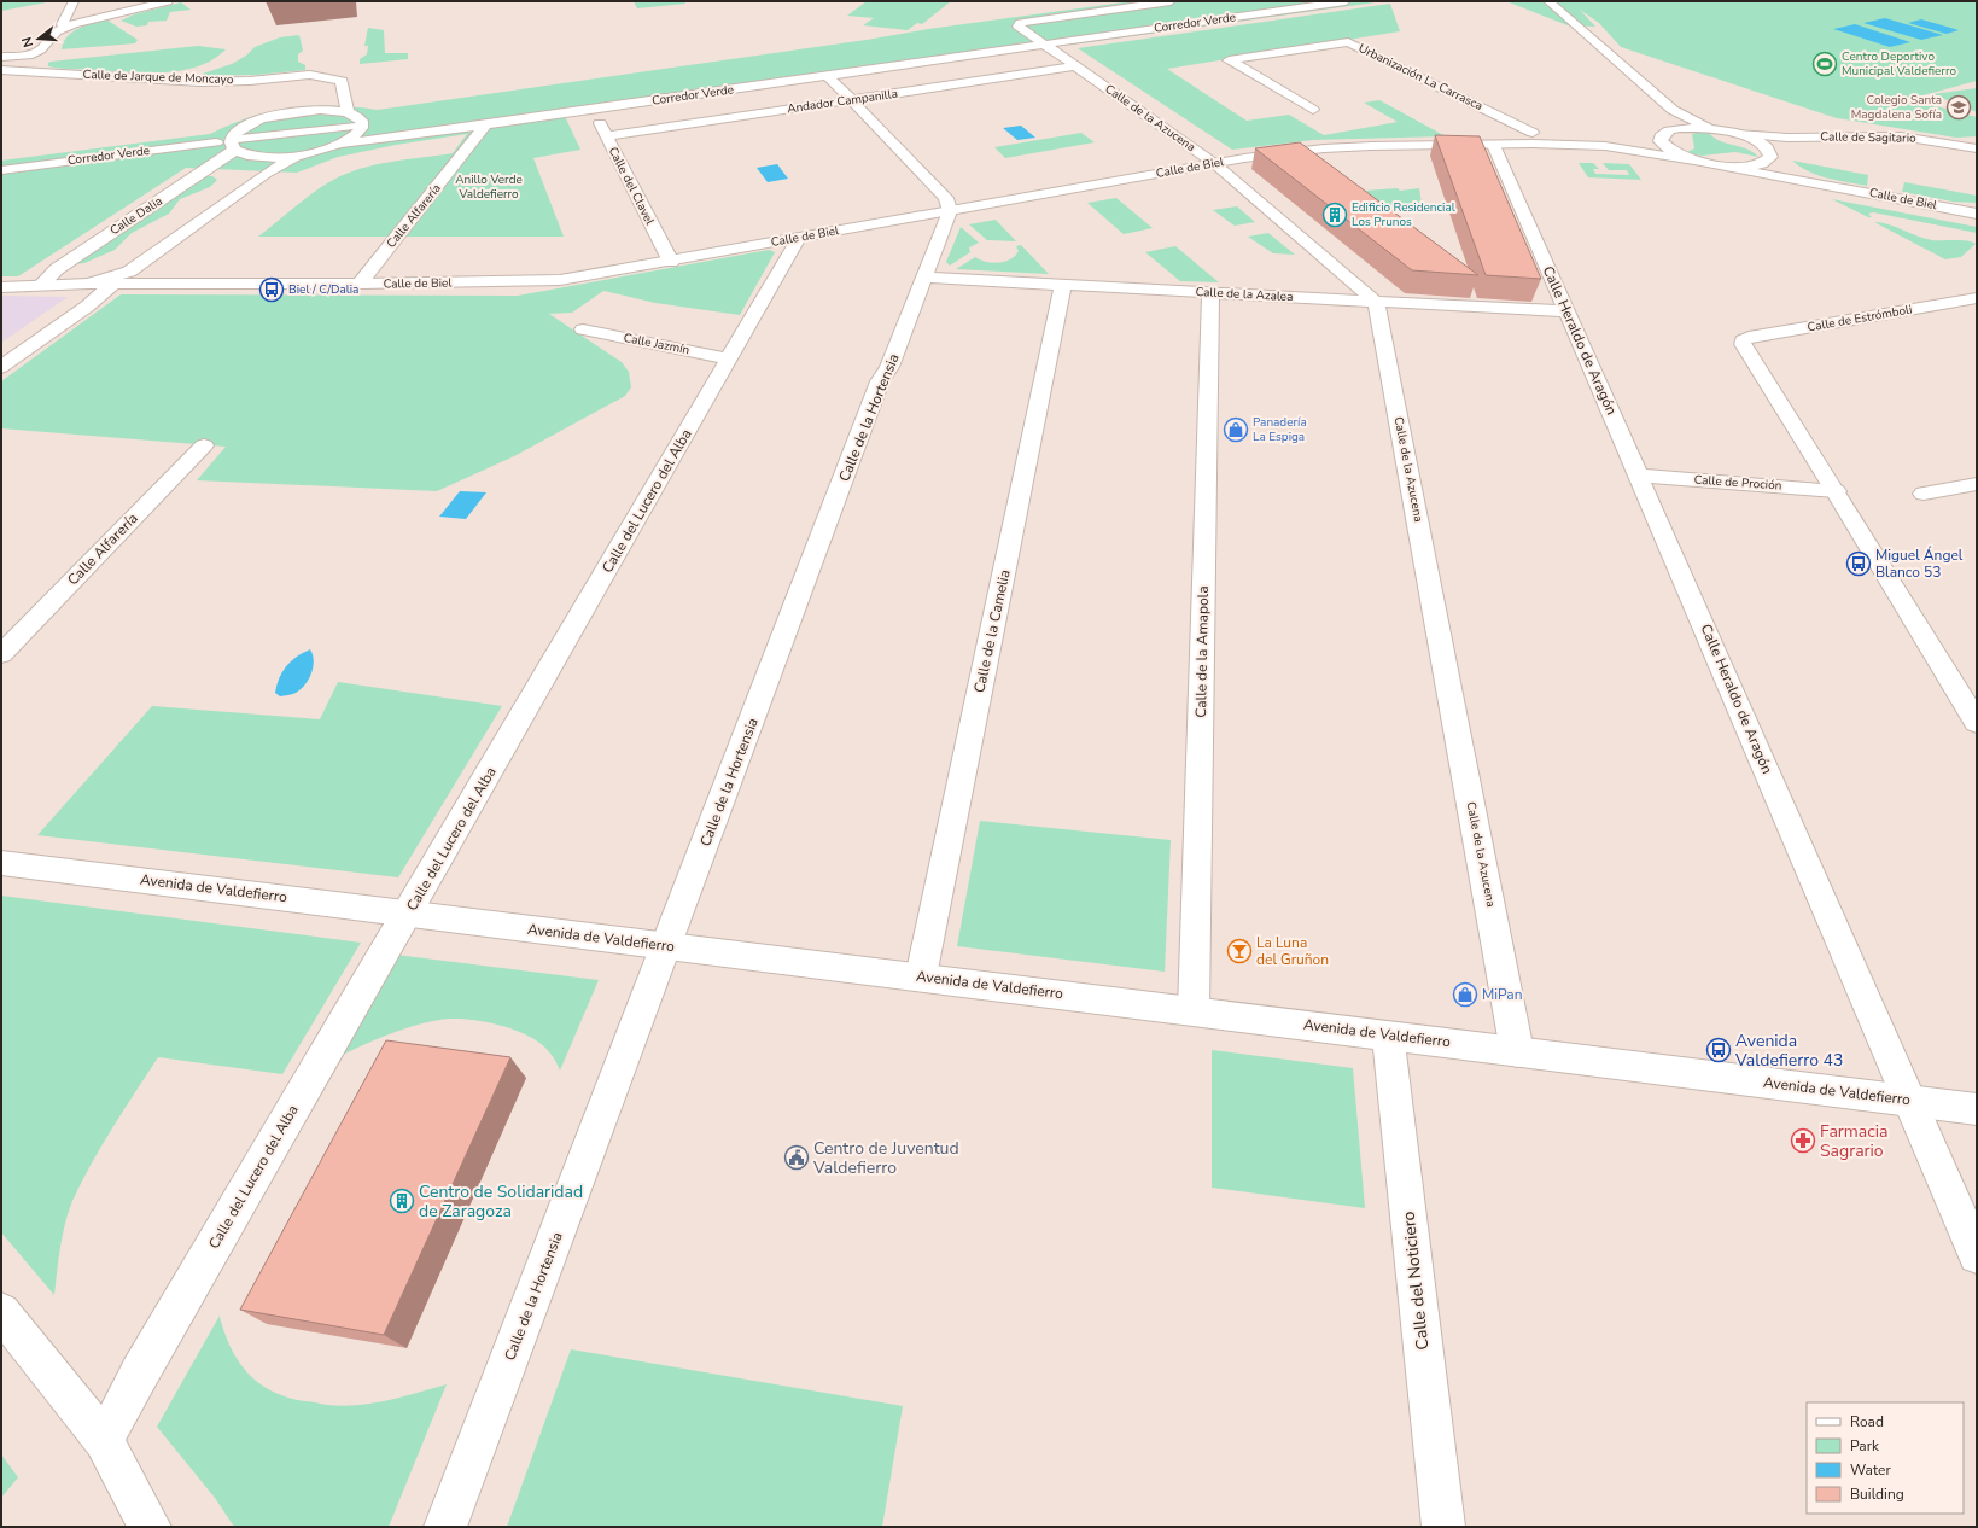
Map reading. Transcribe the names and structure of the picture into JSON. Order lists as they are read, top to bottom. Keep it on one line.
{"streets":{"street":["Corredor Verde","Calle de Jarque de Moncayo","Urbanización La Carrasca","Andador Campanilla","Calle de la Azucena","Calle de Sagitario","Calle de Biel","Calle del Clavel","Calle Dalia","Calle Alfarería","Calle de la Azalea","Calle de Estrómboli","Calle Heraldo de Aragón","Calle Jazmín","Calle de la Hortensia","Calle de Proción","Calle del Lucero del Alba","Calle de la Camelia","Calle de la Amapola","Avenida de Valdefierro","Calle del Noticiero"]},"crossings":[["Corredor Verde","Calle de la Azucena"],["Corredor Verde","Calle del Clavel"],["Corredor Verde","Calle Dalia"],["Corredor Verde","Calle Alfarería"],["Andador Campanilla","Calle de la Azucena"],["Andador Campanilla","Calle del Clavel"],["Calle de la Azucena","Calle de Biel"],["Calle de la Azucena","Calle de la Azalea"],["Calle de la Azucena","Avenida de Valdefierro"],["Calle de Sagitario","Calle de Biel"],["Calle de Biel","Calle del Clavel"],["Calle de Biel","Calle Dalia"],["Calle de Biel","Calle Alfarería"],["Calle de Biel","Calle Heraldo de Aragón"],["Calle de Biel","Calle de la Hortensia"],["Calle de Biel","Calle del Lucero del Alba"],["Calle de la Azalea","Calle Heraldo de Aragón"],["Calle de la Azalea","Calle de la Hortensia"],["Calle de la Azalea","Calle de la Camelia"],["Calle de la Azalea","Calle de la Amapola"],["Calle de Estrómboli","Calle de Proción"],["Calle Heraldo de Aragón","Calle de Proción"],["Calle Heraldo de Aragón","Avenida de Valdefierro"],["Calle Jazmín","Calle del Lucero del Alba"],["Calle de la Hortensia","Avenida de Valdefierro"],["Calle del Lucero del Alba","Avenida de Valdefierro"],["Calle de la Camelia","Avenida de Valdefierro"],["Calle de la Amapola","Avenida de Valdefierro"],["Avenida de Valdefierro","Calle del Noticiero"]],"parks":["Anillo Verde Valdefierro"],"places":{"sports":["Centro Deportivo Municipal Valdefierro"],"school or university":["Colegio Santa Magdalena Sofía"],"building":["Edificio Residencial Los Prunos","Centro de Solidaridad de Zaragoza"],"bus stop":["Biel / C/Dalia","Miguel Ángel Blanco 53","Avenida Valdefierro 43"],"shop":["Panadería La Espiga","MiPan"],"bar":["La Luna del Gruñon"],"pharmacy":["Farmacia Sagrario"],"public building":["Centro de Juventud Valdefierro"]},"legend":["Road","Park","Water","Building"],"north":"left"}
